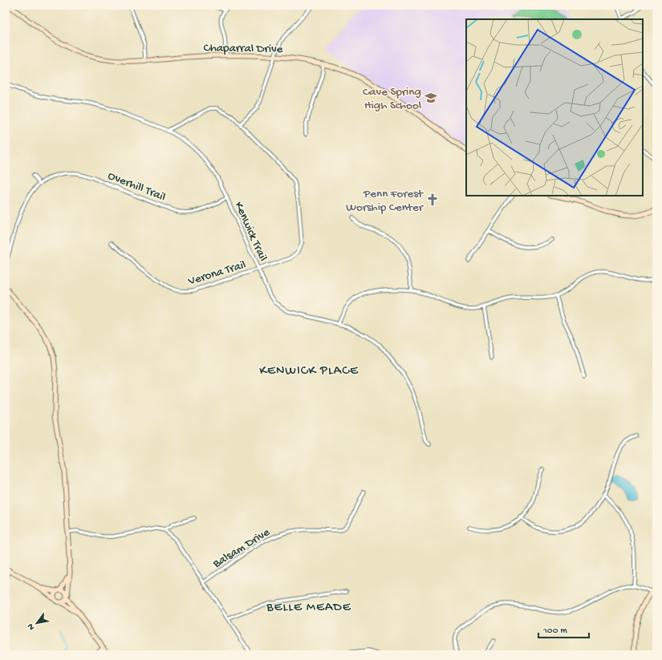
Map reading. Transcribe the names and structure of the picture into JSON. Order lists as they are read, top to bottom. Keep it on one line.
{"streets":{"street":["Chaparral Drive","Overhill Trail","Kenwick Trail","Verona Trail","Balsam Drive"]},"crossings":[["Overhill Trail","Kenwick Trail"],["Kenwick Trail","Verona Trail"]],"districts":["KENWICK PLACE","BELLE MEADE"],"places":{"school or university":["Cave Spring High School"],"church":["Penn Forest Worship Center"]},"scale_bar":"100 m","north":"bottom left"}
